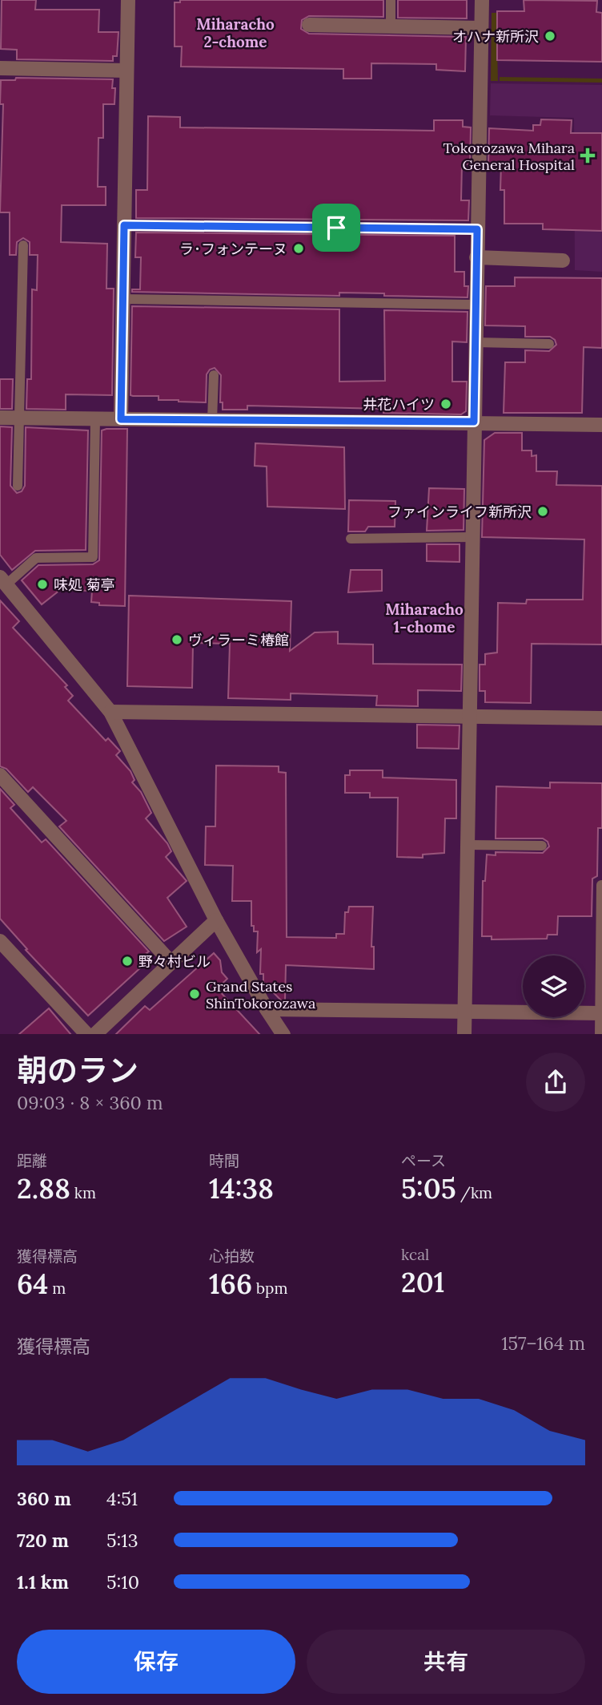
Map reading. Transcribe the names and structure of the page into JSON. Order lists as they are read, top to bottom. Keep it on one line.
{"districts":["Miharacho 2-chome","Miharacho 1-chome"],"places":{"other":["オハナ新所沢","ラ･フォンテーヌ","井花ハイツ","ファインライフ新所沢","味処 菊亭","ヴィラーミ椿館","野々村ビル","Grand States ShinTokorozawa"],"health":["Tokorozawa Mihara General Hospital"]},"page":{"heading":["朝のラン","09:03 · 8 × 360 m"],"stats":[["距離","2.88 km"],["時間","14:38"],["ペース","5:05 /km"],["獲得標高","64 m"],["心拍数","166 bpm"],["kcal","201"]],"chart":["獲得標高","157–164 m"],"list":[{"name":"360 m","note":"4:51"},{"name":"720 m","note":"5:13"},{"name":"1.1 km","note":"5:10"}],"buttons":["保存","共有"]}}
